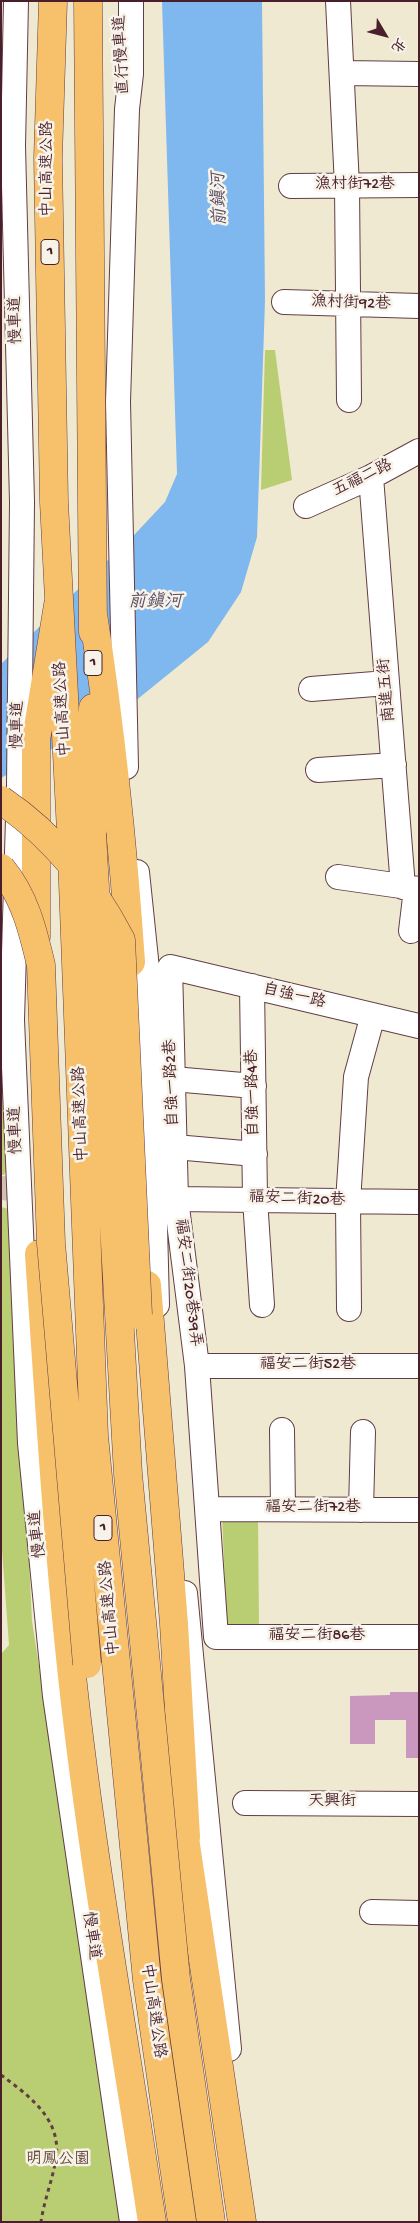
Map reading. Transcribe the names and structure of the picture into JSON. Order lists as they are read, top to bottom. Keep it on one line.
{"streets":{"highway":["中山高速公路","1"],"street":["直行慢車道","漁村街72巷","漁村街92巷","慢車道","五福二路","南進五街","自強一路","自強一路2巷","自強一路4巷","福安二街20巷","福安二街20巷39弄","福安二街52巷","福安二街72巷","福安二街86巷","天興街"]},"crossings":[["五福二路","南進五街"],["自強一路","自強一路2巷"],["自強一路","自強一路4巷"],["自強一路2巷","福安二街20巷"],["自強一路2巷","福安二街20巷39弄"],["自強一路4巷","福安二街20巷"],["福安二街20巷","福安二街20巷39弄"],["福安二街20巷39弄","福安二街52巷"],["福安二街20巷39弄","福安二街72巷"],["福安二街20巷39弄","福安二街86巷"]],"water":["前鎮河"],"parks":["明鳳公園"],"north":"bottom right"}
